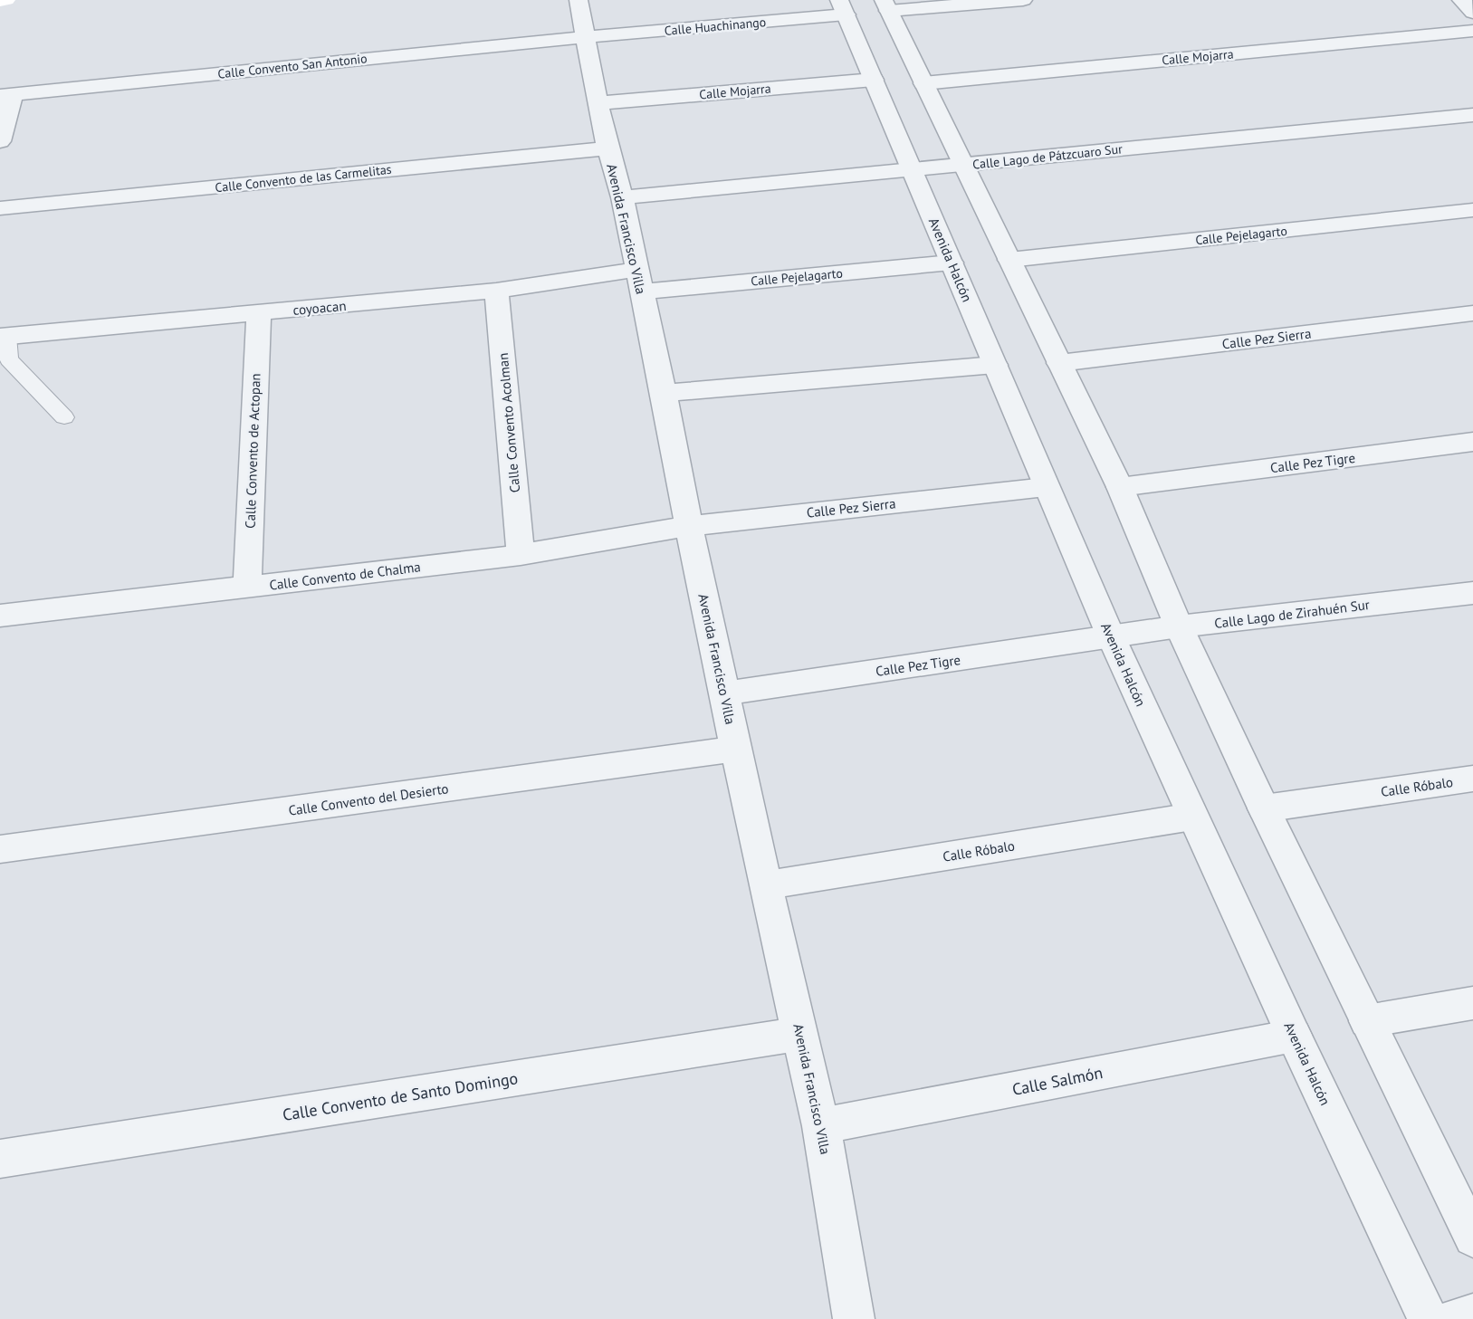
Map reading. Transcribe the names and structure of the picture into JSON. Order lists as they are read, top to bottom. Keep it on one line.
{"streets":{"street":["Calle Huachinango","Calle Mojarra","Calle Convento San Antonio","Calle Lago de Pátzcuaro Sur","Calle Convento de las Carmelitas","Avenida Francisco Villa","Calle Pejelagarto","Avenida Halcón","coyoacan","Calle Pez Sierra","Calle Convento Acolman","Calle Convento de Actopan","Calle Pez Tigre","Calle Convento de Chalma","Calle Lago de Zirahuén Sur","Calle Róbalo","Calle Convento del Desierto","Calle Salmón","Calle Convento de Santo Domingo"]},"crossings":[["Calle Huachinango","Calle Convento San Antonio"],["Calle Huachinango","Avenida Francisco Villa"],["Calle Huachinango","Avenida Halcón"],["Calle Mojarra","Avenida Francisco Villa"],["Calle Mojarra","Avenida Halcón"],["Calle Convento San Antonio","Avenida Francisco Villa"],["Calle Lago de Pátzcuaro Sur","Avenida Francisco Villa"],["Calle Lago de Pátzcuaro Sur","Avenida Halcón"],["Calle Convento de las Carmelitas","Avenida Francisco Villa"],["Avenida Francisco Villa","Calle Pejelagarto"],["Avenida Francisco Villa","coyoacan"],["Avenida Francisco Villa","Calle Pez Sierra"],["Avenida Francisco Villa","Calle Pez Tigre"],["Avenida Francisco Villa","Calle Convento de Chalma"],["Avenida Francisco Villa","Calle Róbalo"],["Avenida Francisco Villa","Calle Convento del Desierto"],["Avenida Francisco Villa","Calle Salmón"],["Avenida Francisco Villa","Calle Convento de Santo Domingo"],["Calle Pejelagarto","Avenida Halcón"],["Calle Pejelagarto","coyoacan"],["Avenida Halcón","Calle Pez Sierra"],["Avenida Halcón","Calle Pez Tigre"],["Avenida Halcón","Calle Lago de Zirahuén Sur"],["Avenida Halcón","Calle Róbalo"],["Avenida Halcón","Calle Salmón"],["coyoacan","Calle Convento Acolman"],["coyoacan","Calle Convento de Actopan"],["Calle Pez Sierra","Calle Convento de Chalma"],["Calle Convento Acolman","Calle Convento de Chalma"],["Calle Convento de Actopan","Calle Convento de Chalma"],["Calle Pez Tigre","Calle Lago de Zirahuén Sur"]]}
